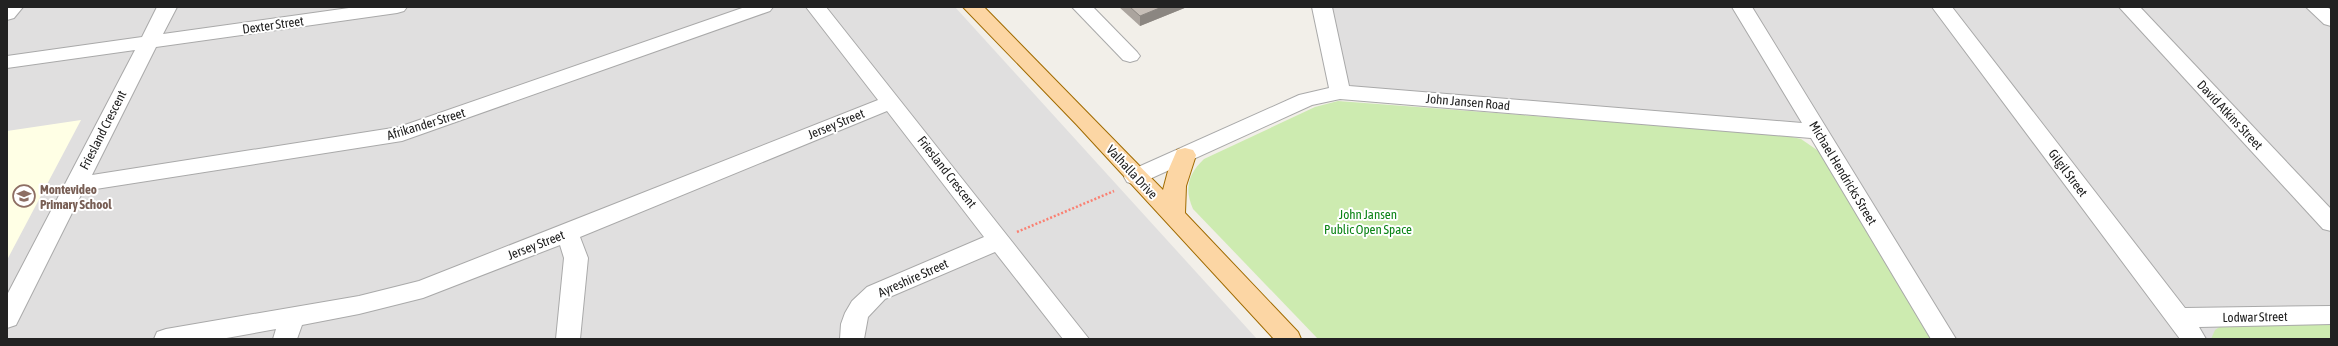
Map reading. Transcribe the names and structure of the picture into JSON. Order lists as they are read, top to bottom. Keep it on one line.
{"streets":{"main road":["Valhalla Drive"],"street":["Dexter Street","John Jansen Road","David Atkins Street","Afrikander Street","Jersey Street","Friesland Crescent","Michael Hendricks Street","Gilgil Street","Ayreshire Street","Lodwar Street"]},"crossings":[["Dexter Street","Friesland Crescent"],["John Jansen Road","Valhalla Drive"],["John Jansen Road","Michael Hendricks Street"],["Afrikander Street","Friesland Crescent"],["Jersey Street","Friesland Crescent"],["Friesland Crescent","Ayreshire Street"],["Gilgil Street","Lodwar Street"]],"parks":["John Jansen Public Open Space"],"places":{"school or university":["Montevideo Primary School"]}}
